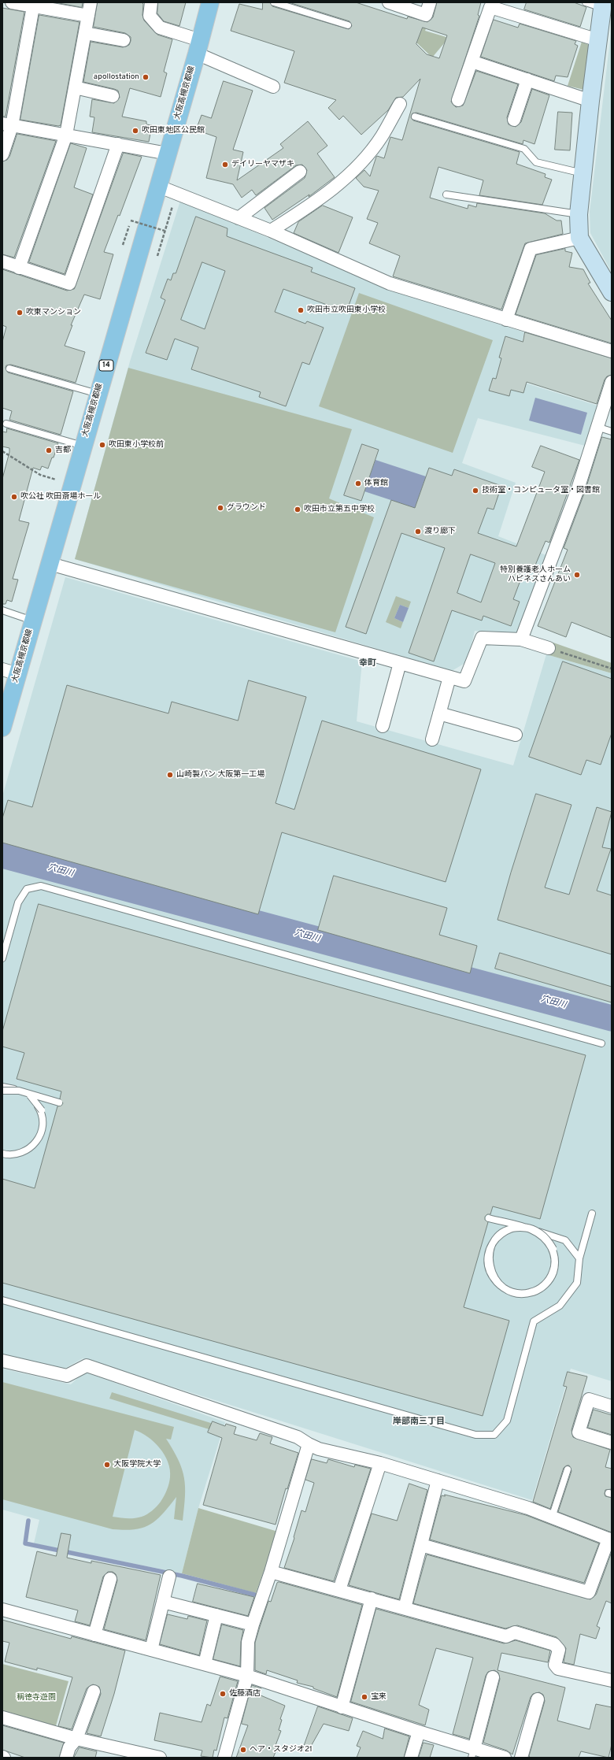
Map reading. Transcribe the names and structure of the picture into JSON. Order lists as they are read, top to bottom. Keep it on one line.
{"streets":{"main road":["大阪高槻京都線","14"]},"districts":["幸町","岸部南三丁目"],"water":["穴田川"],"parks":["稱徳寺遊園"],"places":["apollostation","吹田東地区公民館","デイリーヤマザキ","吹田市立吹田東小学校","吹東マンション","吹田東小学校前","吉都","体育館","技術室・コンピュータ室・図書館","吹公社 吹田斎場ホール","グラウンド","吹田市立第五中学校","渡り廊下","特別養護老人ホーム ハピネスさんあい","山崎製パン 大阪第一工場","大阪学院大学","佐藤酒店","宝来","ヘア・スタジオ21"]}
